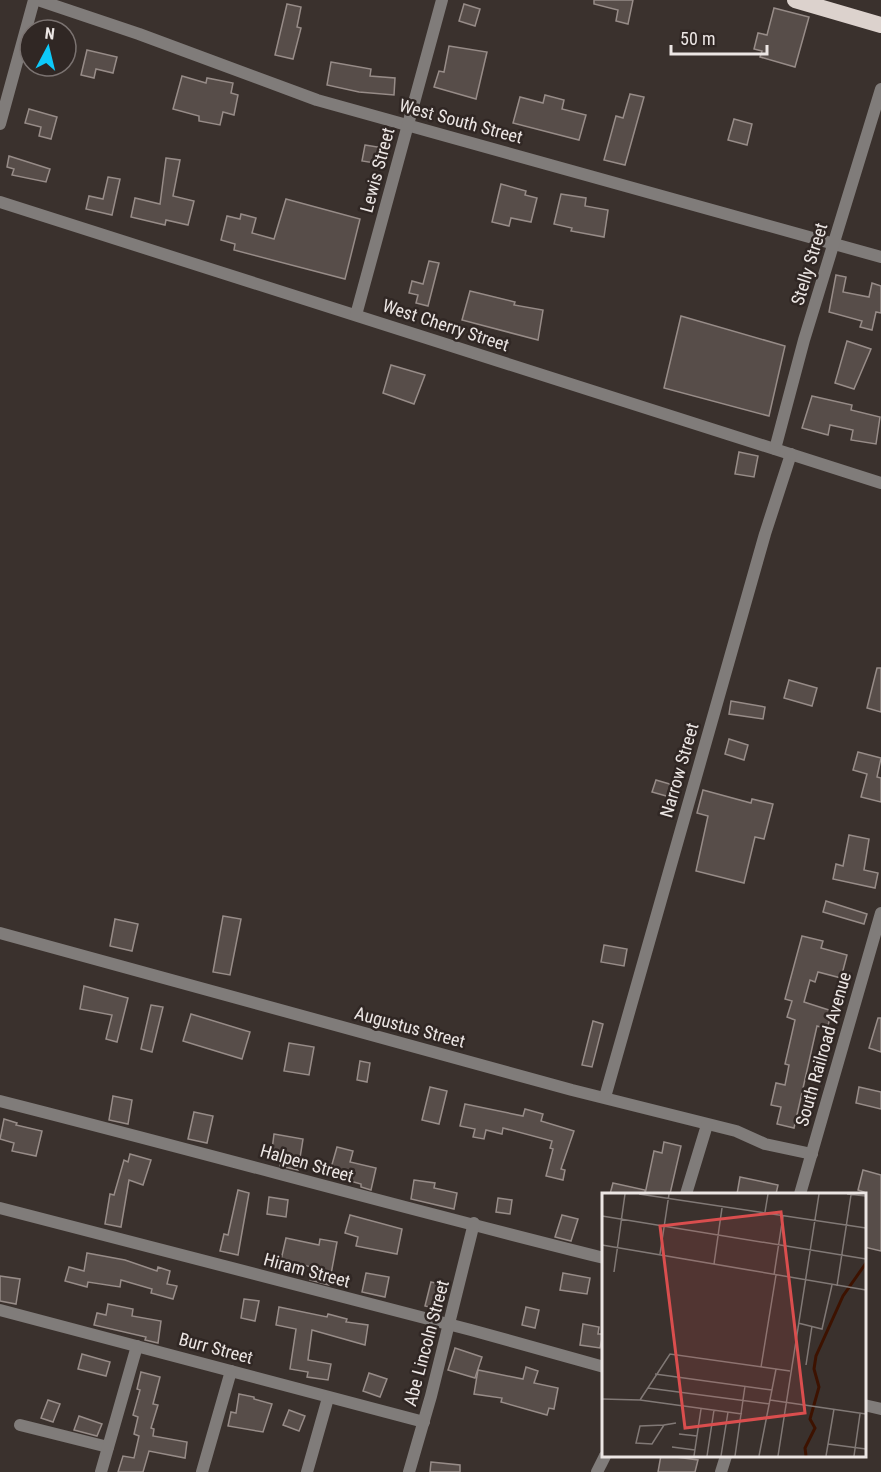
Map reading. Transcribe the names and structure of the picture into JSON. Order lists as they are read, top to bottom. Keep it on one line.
{"streets":{"street":["West South Street","Lewis Street","Stelly Street","West Cherry Street","Narrow Street","Augustus Street","South Railroad Avenue","Halpen Street","Hiram Street","Abe Lincoln Street","Burr Street"]},"crossings":[["West South Street","Lewis Street"],["West South Street","Stelly Street"],["Lewis Street","West Cherry Street"],["Stelly Street","West Cherry Street"],["West Cherry Street","Narrow Street"],["Narrow Street","Augustus Street"],["Augustus Street","South Railroad Avenue"],["Halpen Street","Abe Lincoln Street"],["Hiram Street","Abe Lincoln Street"],["Abe Lincoln Street","Burr Street"]],"scale_bar":"50 m","north":"top"}
